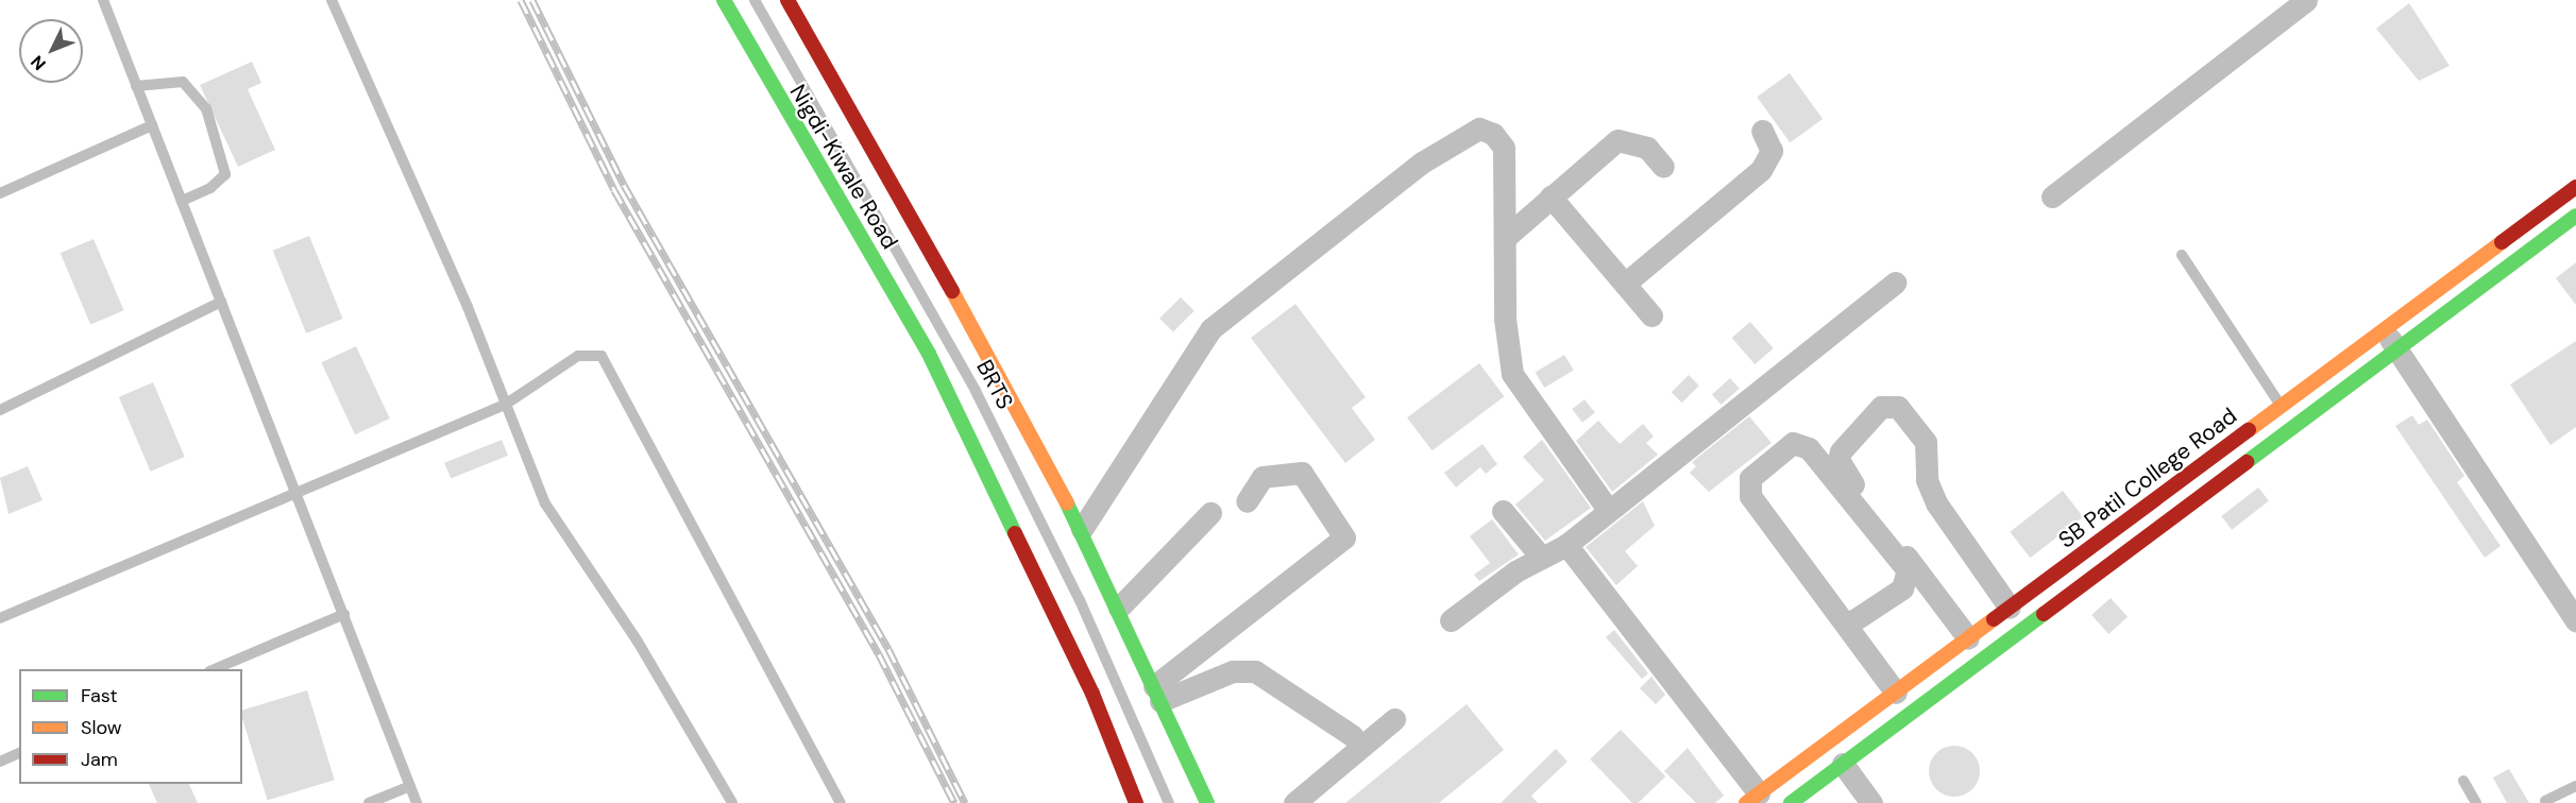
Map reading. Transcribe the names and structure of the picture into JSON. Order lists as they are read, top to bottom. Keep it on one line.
{"streets":{"street":["Nigdi-Kiwale Road","SB Patil College Road"],"lane":["BRTS"]},"legend":["Fast","Slow","Jam"],"north":"bottom left"}
